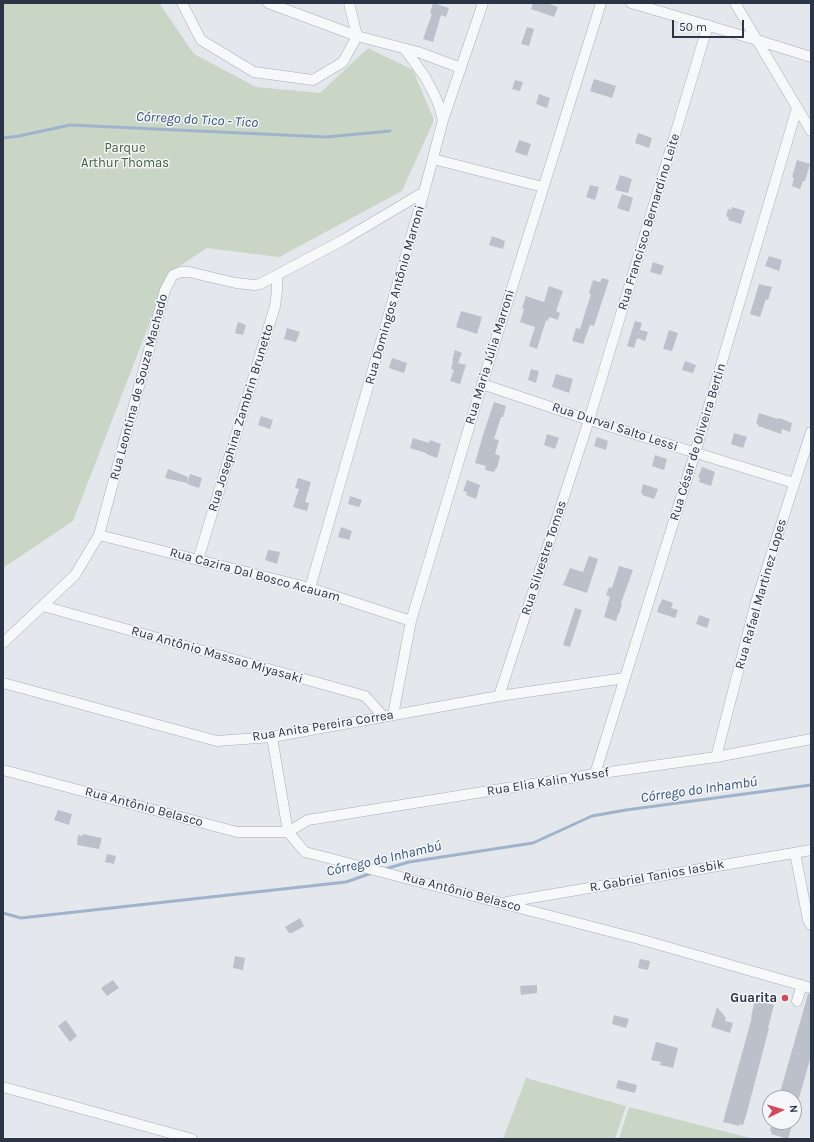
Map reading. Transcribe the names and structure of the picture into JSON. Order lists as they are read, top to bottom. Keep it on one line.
{"streets":{"street":["Rua Francisco Bernardino Leite","Rua Domingos Antônio Marroni","Rua Maria Júlia Marroni","Rua Leontina de Souza Machado","Rua Josephina Zambrin Brunetto","Rua Durval Salto Lessi","Rua César de Oliveira Bertin","Rua Silvestre Tomas","Rua Cazira Dal Bosco Acauam","Rua Rafael Martinez Lopes","Rua Antônio Massao Miyasaki","Rua Anita Pereira Correa","Rua Elia Kalin Yussef","Rua Antônio Belasco","R. Gabriel Tanios Iasbik"]},"crossings":[["Rua Francisco Bernardino Leite","Rua Durval Salto Lessi"],["Rua Francisco Bernardino Leite","Rua Silvestre Tomas"],["Rua Domingos Antônio Marroni","Rua Leontina de Souza Machado"],["Rua Domingos Antônio Marroni","Rua Cazira Dal Bosco Acauam"],["Rua Maria Júlia Marroni","Rua Durval Salto Lessi"],["Rua Maria Júlia Marroni","Rua Cazira Dal Bosco Acauam"],["Rua Maria Júlia Marroni","Rua Antônio Massao Miyasaki"],["Rua Maria Júlia Marroni","Rua Anita Pereira Correa"],["Rua Leontina de Souza Machado","Rua Josephina Zambrin Brunetto"],["Rua Leontina de Souza Machado","Rua Cazira Dal Bosco Acauam"],["Rua Leontina de Souza Machado","Rua Antônio Massao Miyasaki"],["Rua Josephina Zambrin Brunetto","Rua Cazira Dal Bosco Acauam"],["Rua Durval Salto Lessi","Rua César de Oliveira Bertin"],["Rua Durval Salto Lessi","Rua Silvestre Tomas"],["Rua Durval Salto Lessi","Rua Rafael Martinez Lopes"],["Rua César de Oliveira Bertin","Rua Anita Pereira Correa"],["Rua César de Oliveira Bertin","Rua Elia Kalin Yussef"],["Rua Silvestre Tomas","Rua Anita Pereira Correa"],["Rua Rafael Martinez Lopes","Rua Elia Kalin Yussef"],["Rua Antônio Massao Miyasaki","Rua Anita Pereira Correa"],["Rua Elia Kalin Yussef","Rua Antônio Belasco"],["Rua Antônio Belasco","R. Gabriel Tanios Iasbik"]],"water":["Córrego do Tico - Tico","Córrego do Inhambú"],"parks":["Parque Arthur Thomas"],"places":["Guarita"],"scale_bar":"50 m","north":"right"}
